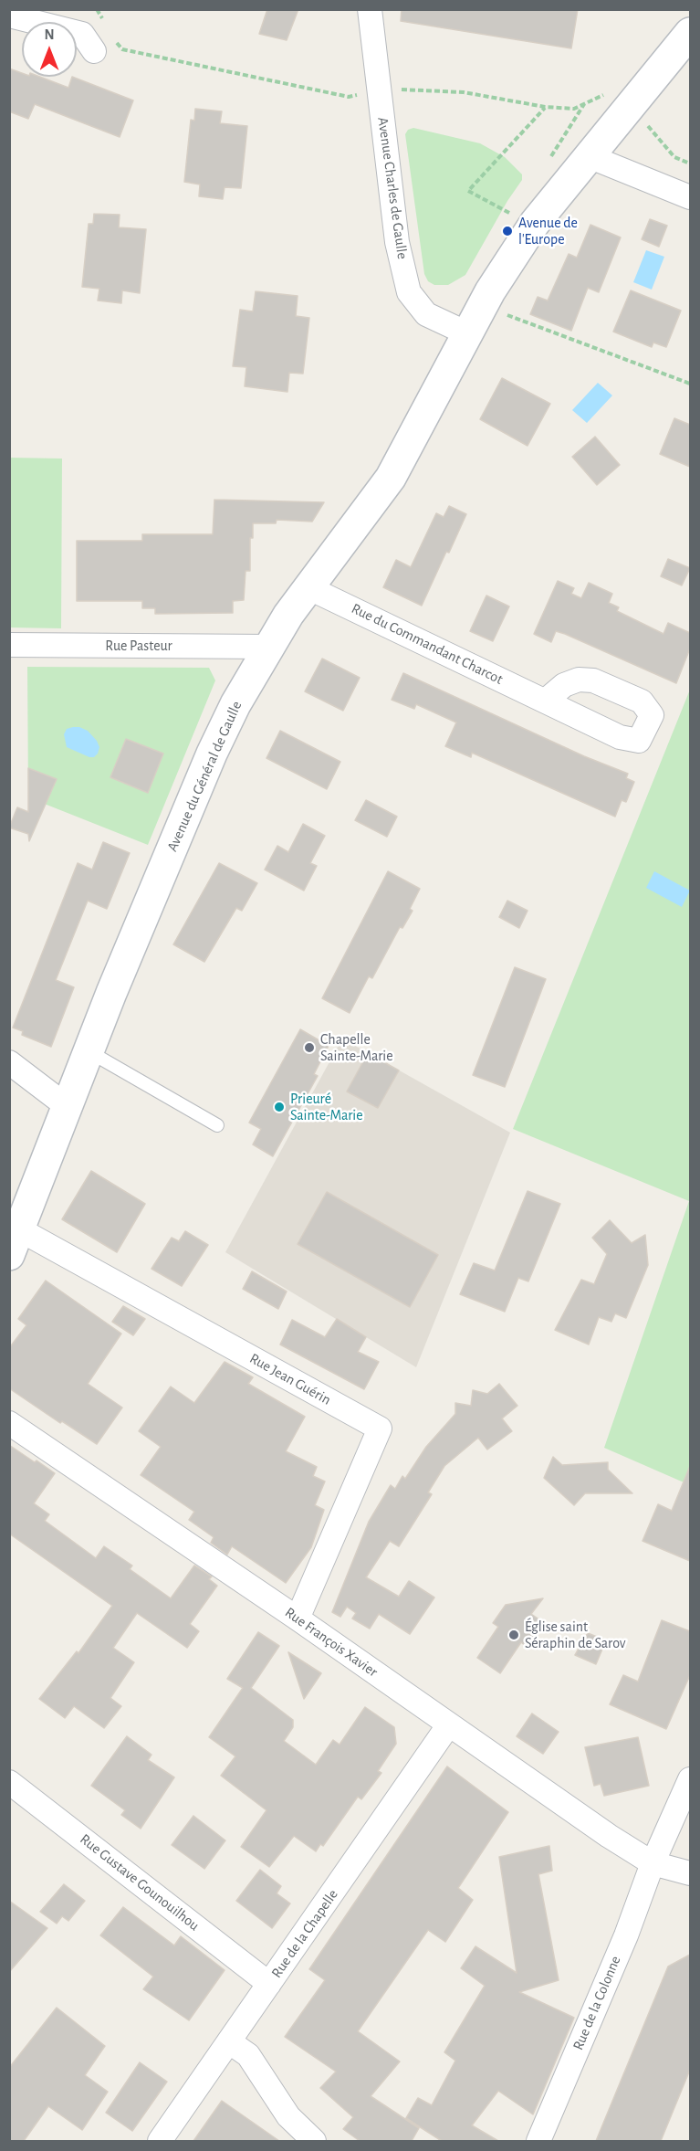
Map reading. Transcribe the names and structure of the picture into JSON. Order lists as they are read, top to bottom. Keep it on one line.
{"streets":{"main road":["Avenue du Général de Gaulle"],"street":["Avenue Charles de Gaulle","Rue du Commandant Charcot","Rue Pasteur","Rue Jean Guérin","Rue François Xavier","Rue Gustave Gounouilhou","Rue de la Chapelle","Rue de la Colonne"]},"crossings":[["Avenue Charles de Gaulle","Avenue du Général de Gaulle"],["Rue du Commandant Charcot","Avenue du Général de Gaulle"],["Rue Pasteur","Avenue du Général de Gaulle"],["Avenue du Général de Gaulle","Rue Jean Guérin"],["Rue Jean Guérin","Rue François Xavier"],["Rue François Xavier","Rue de la Chapelle"],["Rue François Xavier","Rue de la Colonne"],["Rue Gustave Gounouilhou","Rue de la Chapelle"]],"places":["Avenue de l'Europe","Chapelle Sainte-Marie","Prieuré Sainte-Marie","Église saint Séraphin de Sarov"],"north":"top"}
